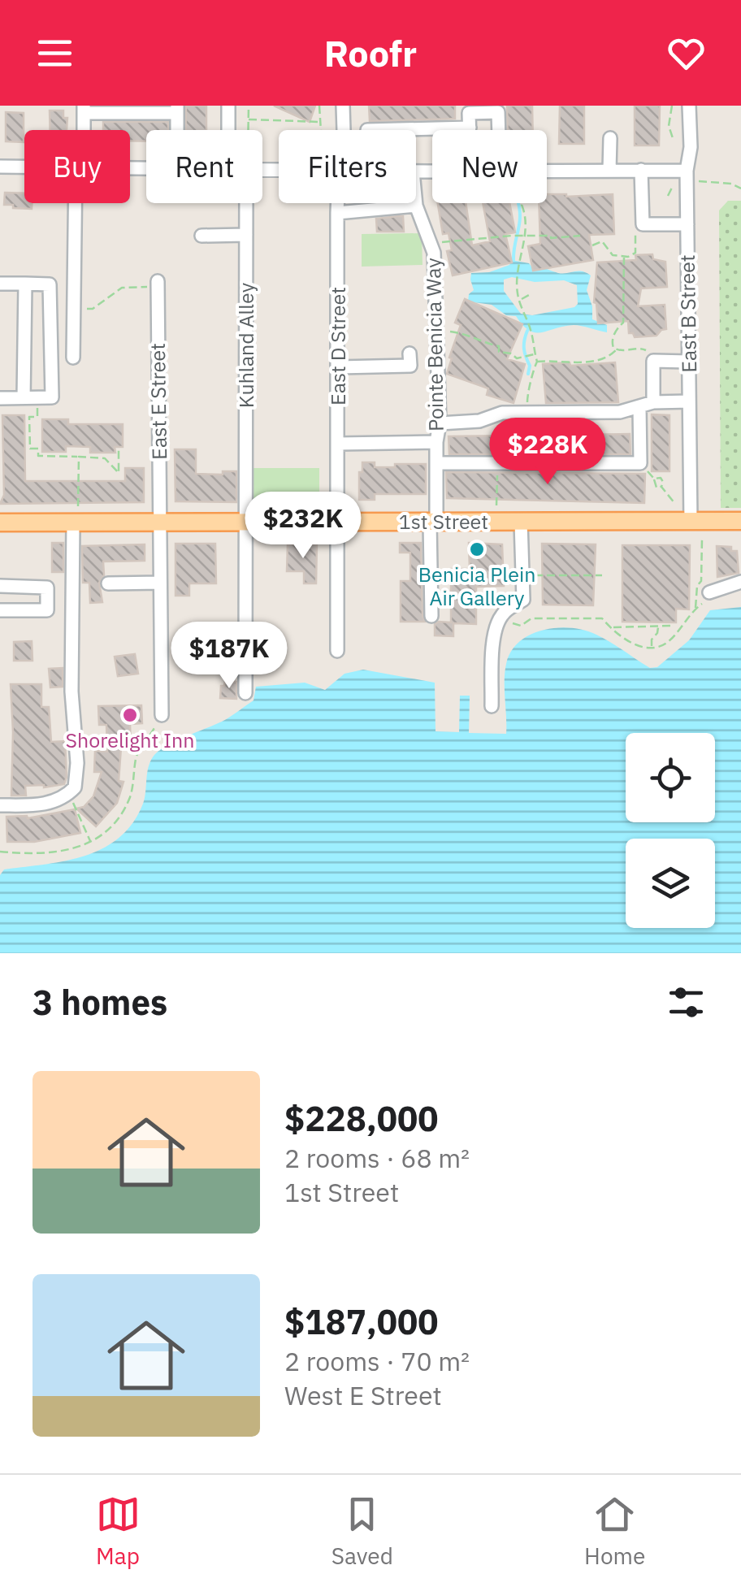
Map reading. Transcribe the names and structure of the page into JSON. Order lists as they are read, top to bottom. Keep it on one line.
{"streets":{"main road":["1st Street"],"street":["East B Street","Pointe Benicia Way","Kuhland Alley","East D Street","East E Street"]},"crossings":[["East B Street","1st Street"],["Pointe Benicia Way","1st Street"],["Kuhland Alley","1st Street"],["East D Street","1st Street"],["East E Street","1st Street"]],"places":["Benicia Plein Air Gallery","Shorelight Inn"],"page":{"header":"Roofr","chip":["Buy","Rent","Filters","New"],"price":["$228K","$232K","$187K"],"heading":"3 homes","list":[{"name":"$228,000","note":"2 rooms · 68 m² · 1st Street"},{"name":"$187,000","note":"2 rooms · 70 m² · West E Street"}],"tabs":["Map","Saved","Home"]}}
